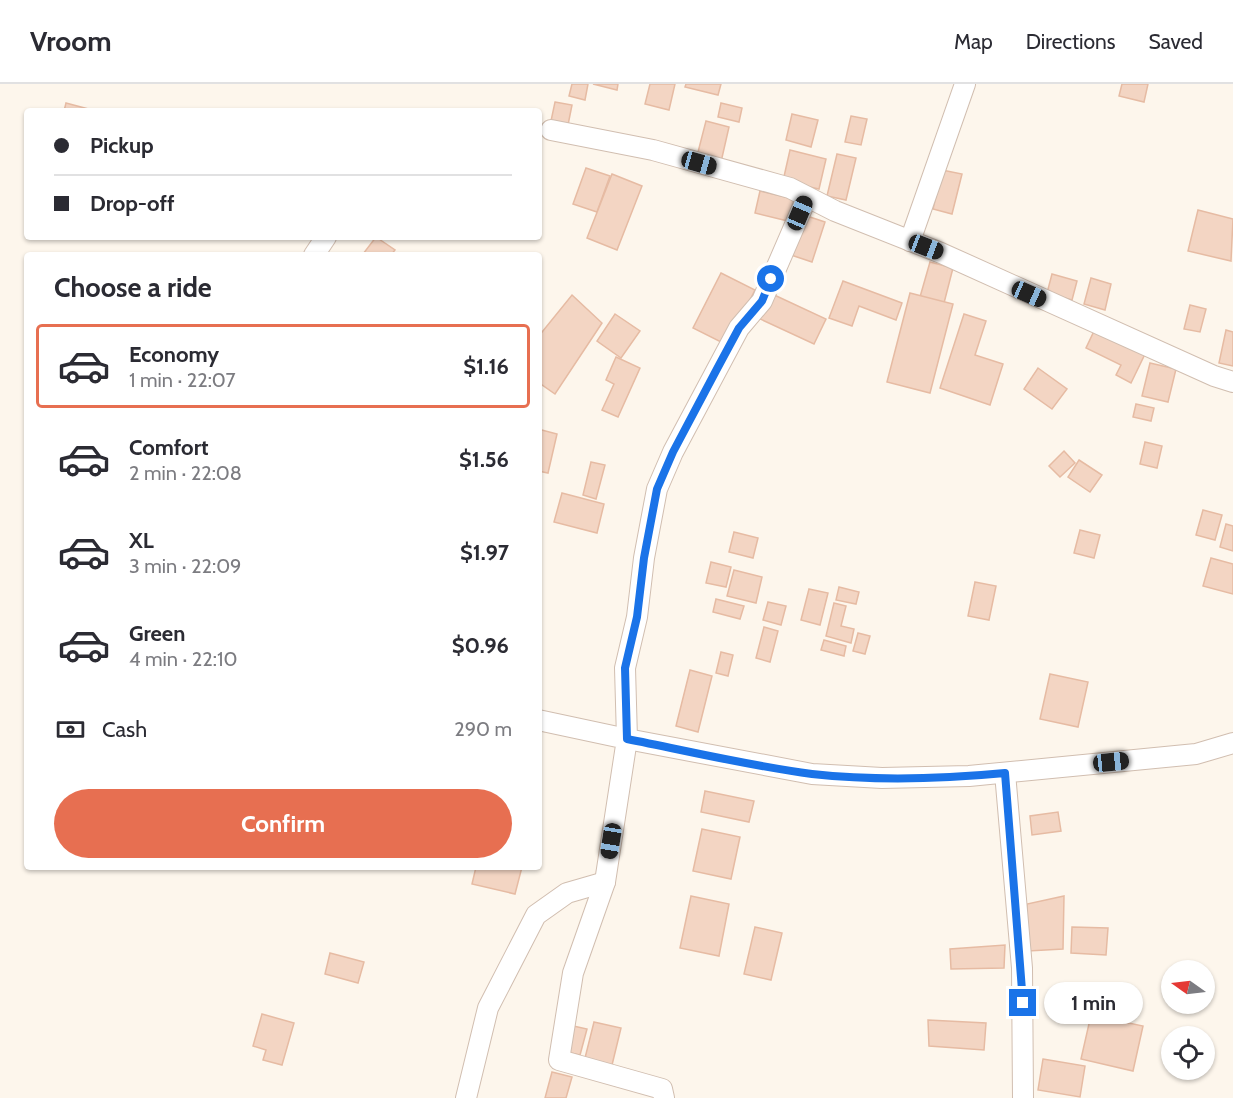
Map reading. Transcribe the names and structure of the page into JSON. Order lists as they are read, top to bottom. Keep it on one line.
{"north":"left","page":{"header":"Vroom","nav":["Map","Directions","Saved"],"banner":["Pickup","Drop-off"],"heading":"Choose a ride","list":[{"name":"Economy","note":"1 min · 22:07","value":"$1.16"},{"name":"Comfort","note":"2 min · 22:08","value":"$1.56"},{"name":"XL","note":"3 min · 22:09","value":"$1.97"},{"name":"Green","note":"4 min · 22:10","value":"$0.96"}],"pay":["Cash","290 m"],"buttons":"Confirm","bubble":"1 min"}}
